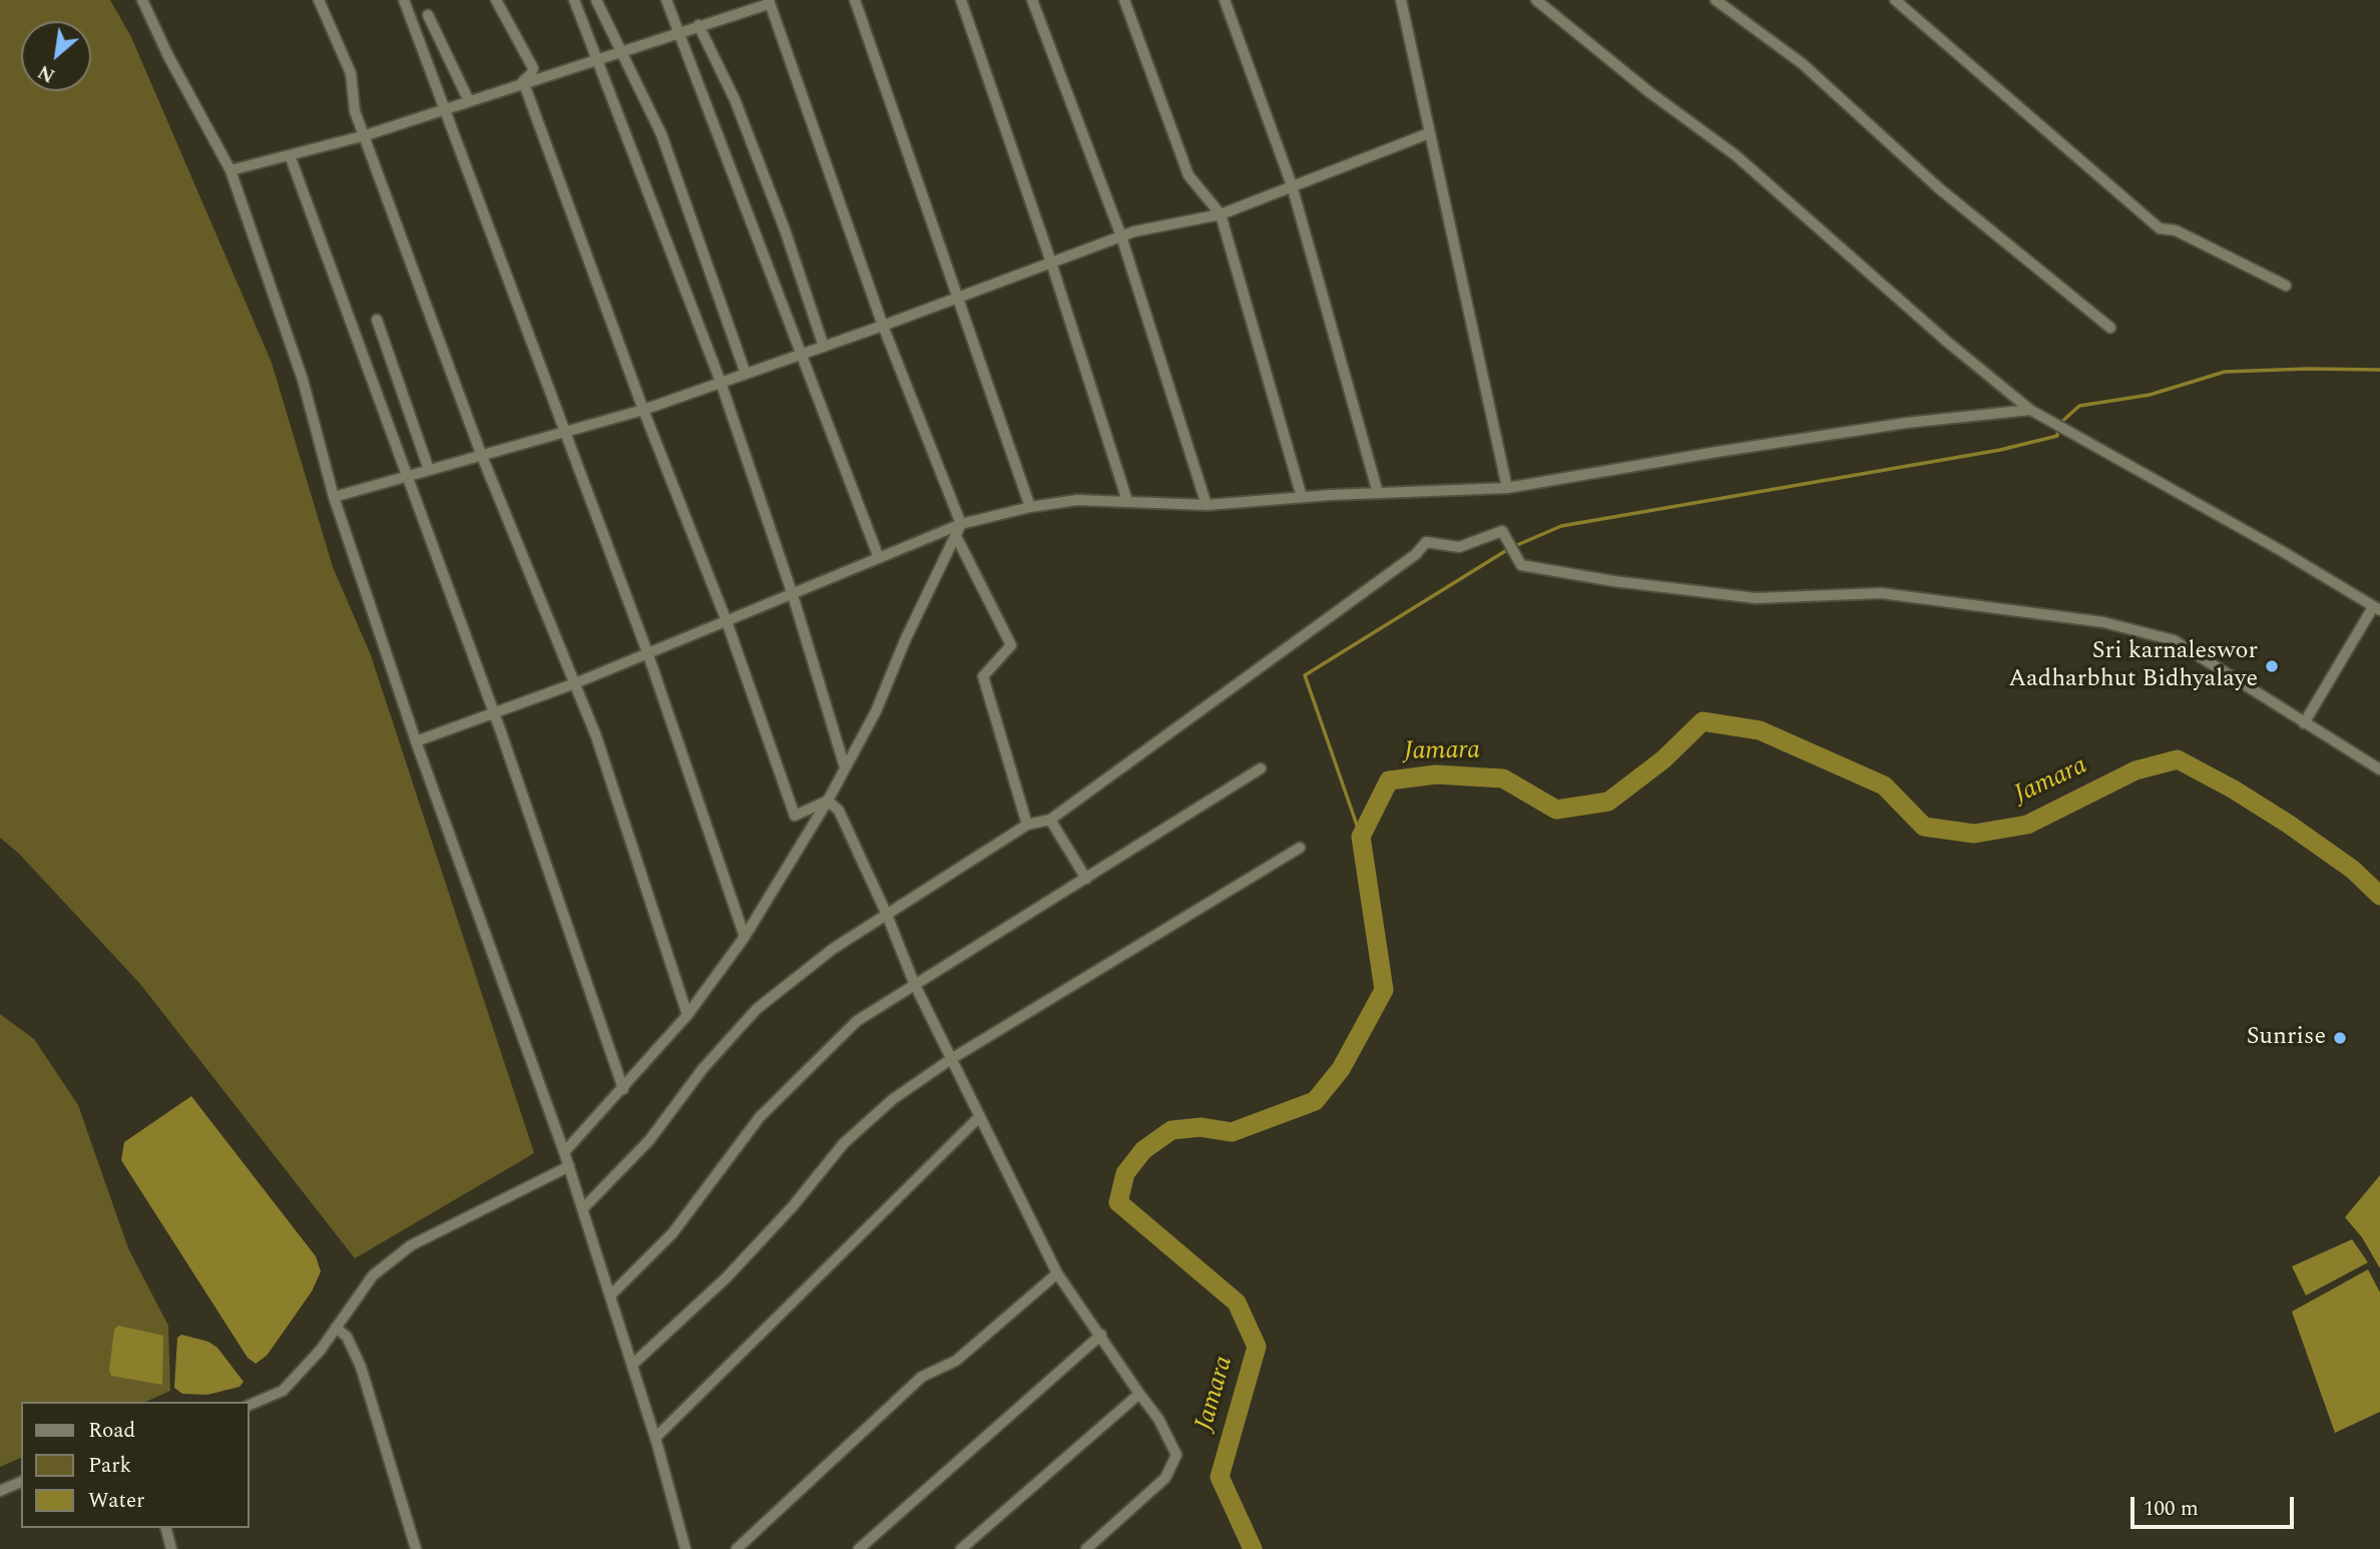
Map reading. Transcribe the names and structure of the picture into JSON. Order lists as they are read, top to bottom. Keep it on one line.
{"water":["Jamara"],"places":["Sri karnaleswor Aadharbhut Bidhyalaye","Sunrise"],"legend":["Road","Park","Water"],"scale_bar":"100 m","north":"bottom left"}
